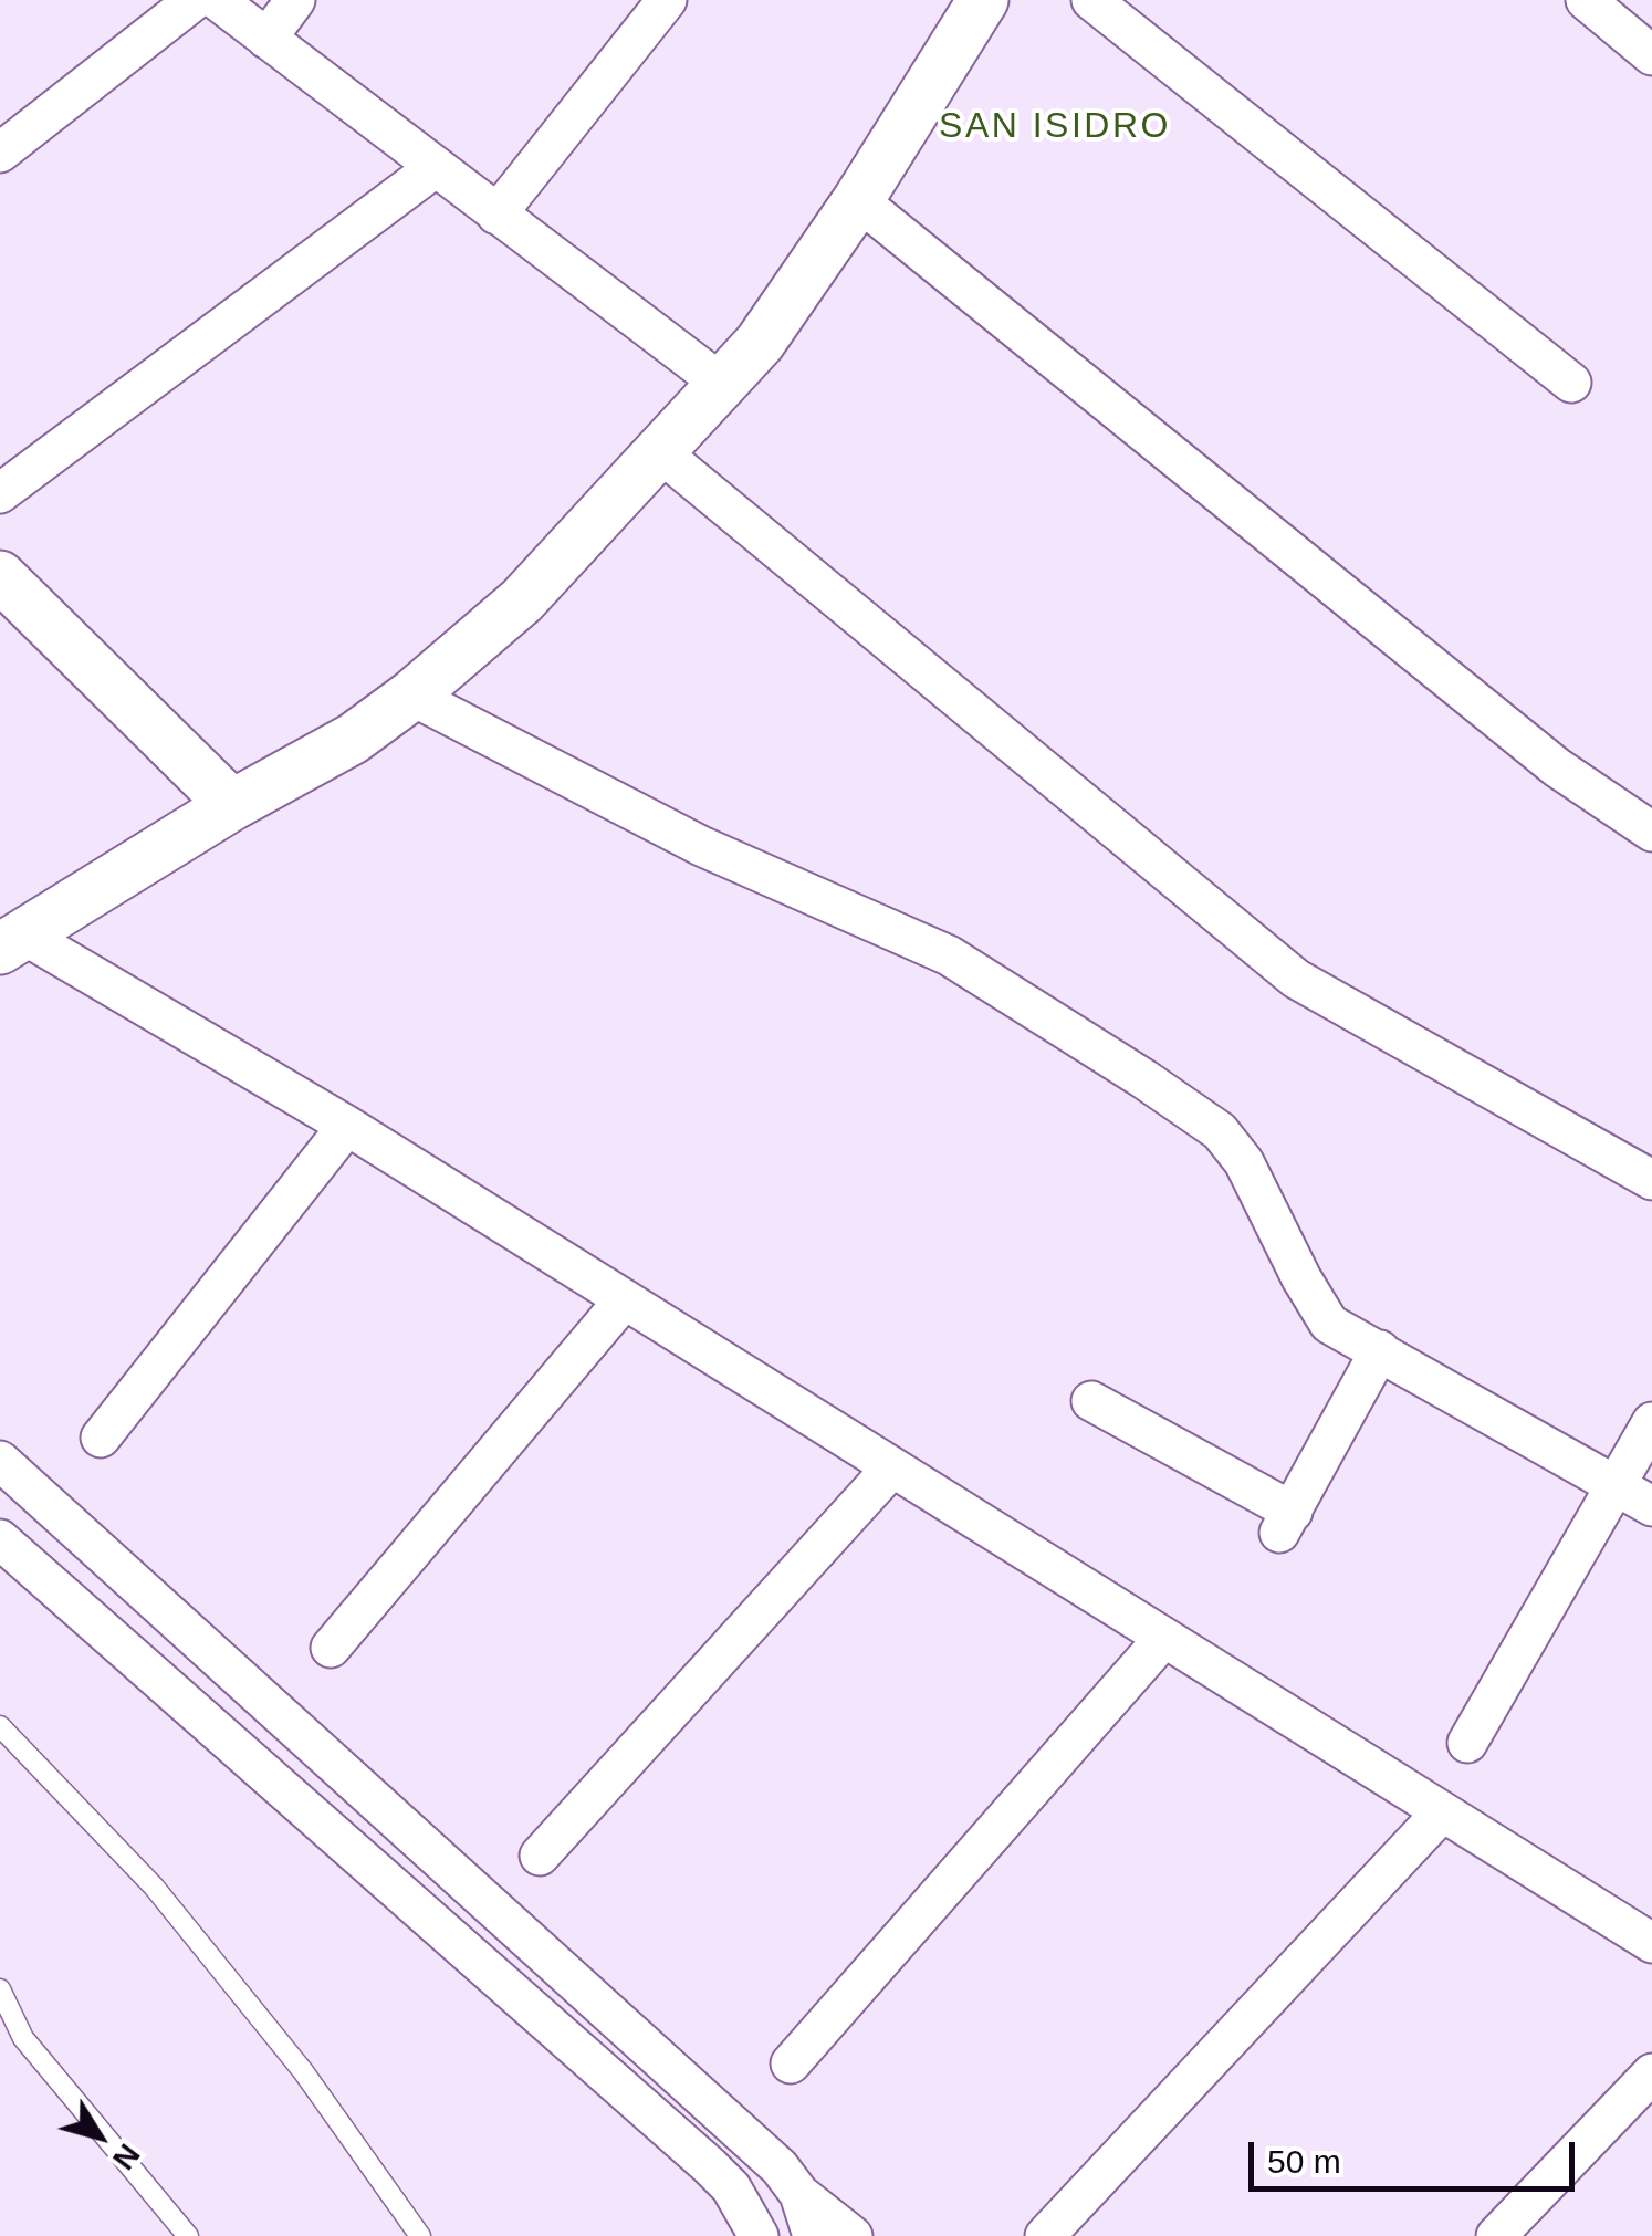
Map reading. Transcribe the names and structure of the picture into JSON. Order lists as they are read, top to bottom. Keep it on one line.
{"districts":["SAN ISIDRO"],"scale_bar":"50 m","north":"bottom right"}
